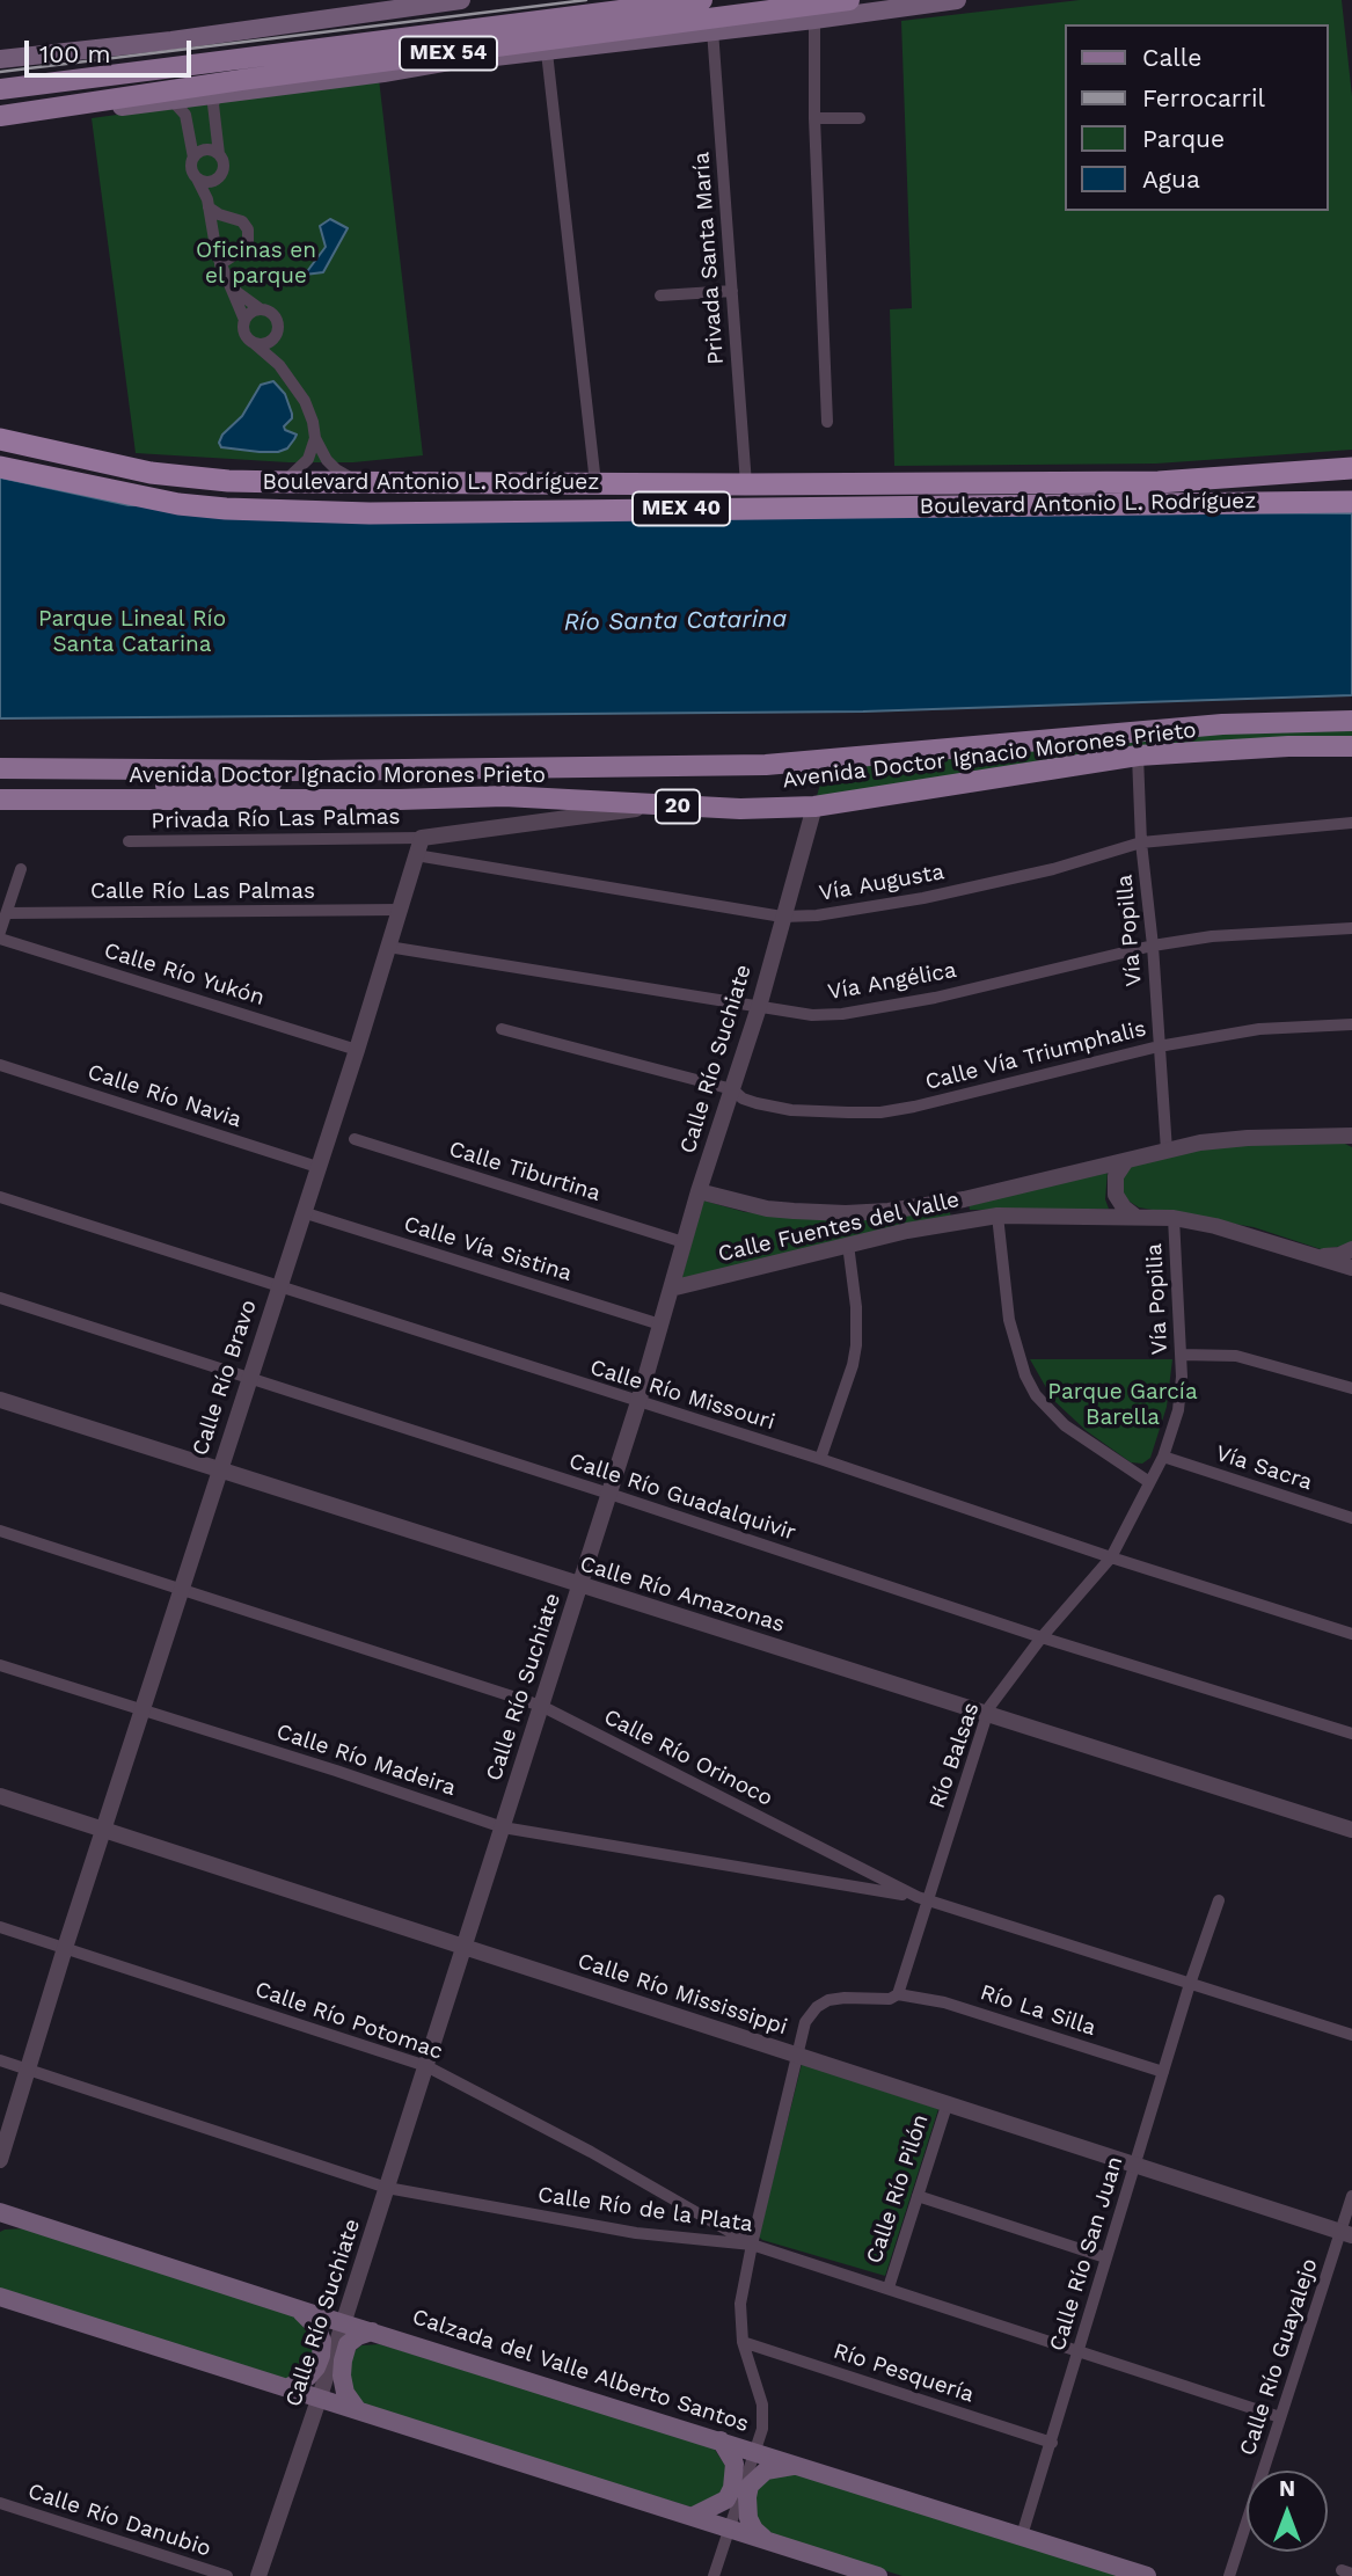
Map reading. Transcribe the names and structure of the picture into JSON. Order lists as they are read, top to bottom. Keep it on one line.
{"streets":{"highway":["Boulevard Antonio L. Rodríguez","MEX 40"],"main road":["MEX 54","Avenida Doctor Ignacio Morones Prieto","20","Calzada del Valle Alberto Santos"],"street":["Privada Santa María","Privada Río Las Palmas","Vía Augusta","Calle Río Las Palmas","Vía Popilla","Calle Río Yukón","Vía Angélica","Calle Vía Triumphalis","Calle Río Suchiate","Calle Río Navia","Calle Tiburtina","Calle Fuentes del Valle","Calle Vía Sistina","Vía Popilia","Calle Río Bravo","Calle Río Missouri","Vía Sacra","Calle Río Guadalquivir","Calle Río Amazonas","Río Balsas","Calle Río Orinoco","Calle Río Madeira","Calle Río Mississippi","Río La Silla","Calle Río Potomac","Calle Río Pilón","Calle Río de la Plata","Calle Río San Juan","Calle Río Guayalejo","Río Pesquería","Calle Río Danubio"]},"crossings":[["Privada Santa María","Boulevard Antonio L. Rodríguez"],["Avenida Doctor Ignacio Morones Prieto","Vía Popilla"],["Avenida Doctor Ignacio Morones Prieto","Calle Río Suchiate"],["Privada Río Las Palmas","Calle Río Bravo"],["Vía Augusta","Vía Popilla"],["Vía Augusta","Calle Río Suchiate"],["Vía Augusta","Calle Río Bravo"],["Calle Río Las Palmas","Calle Río Bravo"],["Vía Popilla","Vía Angélica"],["Vía Popilla","Calle Vía Triumphalis"],["Calle Río Yukón","Calle Río Bravo"],["Vía Angélica","Calle Río Suchiate"],["Vía Angélica","Calle Río Bravo"],["Calle Vía Triumphalis","Calle Río Suchiate"],["Calle Río Suchiate","Calle Tiburtina"],["Calle Río Suchiate","Calle Fuentes del Valle"],["Calle Río Suchiate","Calle Vía Sistina"],["Calle Río Suchiate","Calle Río Missouri"],["Calle Río Suchiate","Calle Río Guadalquivir"],["Calle Río Suchiate","Calle Río Amazonas"],["Calle Río Suchiate","Calle Río Orinoco"],["Calle Río Suchiate","Calle Río Madeira"],["Calle Río Suchiate","Calle Río Mississippi"],["Calle Río Suchiate","Calle Río Potomac"],["Calle Río Suchiate","Calle Río de la Plata"],["Calle Río Suchiate","Calzada del Valle Alberto Santos"],["Calle Río Navia","Calle Río Bravo"],["Calle Fuentes del Valle","Vía Popilia"],["Calle Vía Sistina","Calle Río Bravo"],["Vía Popilia","Calle Río Missouri"],["Vía Popilia","Vía Sacra"],["Vía Popilia","Río Balsas"],["Calle Río Bravo","Calle Río Missouri"],["Calle Río Bravo","Calle Río Guadalquivir"],["Calle Río Bravo","Calle Río Amazonas"],["Calle Río Bravo","Calle Río Orinoco"],["Calle Río Bravo","Calle Río Madeira"],["Calle Río Bravo","Calle Río Mississippi"],["Calle Río Bravo","Calle Río Potomac"],["Calle Río Bravo","Calle Río de la Plata"],["Calle Río Missouri","Río Balsas"],["Calle Río Guadalquivir","Río Balsas"],["Calle Río Amazonas","Río Balsas"],["Río Balsas","Calle Río Orinoco"],["Río Balsas","Calle Río Madeira"],["Río Balsas","Río La Silla"],["Calle Río Orinoco","Calle Río Madeira"],["Calle Río Orinoco","Calle Río San Juan"],["Calle Río Mississippi","Río La Silla"],["Calle Río Mississippi","Calle Río Pilón"],["Calle Río Mississippi","Calle Río San Juan"],["Calle Río Mississippi","Calle Río Guayalejo"],["Río La Silla","Calle Río Potomac"],["Río La Silla","Calle Río de la Plata"],["Río La Silla","Calle Río San Juan"],["Río La Silla","Calzada del Valle Alberto Santos"],["Río La Silla","Río Pesquería"],["Calle Río Potomac","Calle Río de la Plata"],["Calle Río Pilón","Calle Río de la Plata"],["Calle Río de la Plata","Calle Río San Juan"],["Calle Río de la Plata","Calle Río Guayalejo"],["Calle Río San Juan","Calzada del Valle Alberto Santos"],["Calle Río San Juan","Río Pesquería"]],"water":["Río Santa Catarina"],"parks":["Oficinas en el parque","Parque Lineal Río Santa Catarina","Parque García Barella"],"legend":["Calle","Ferrocarril","Parque","Agua"],"scale_bar":"100 m","north":"top"}
